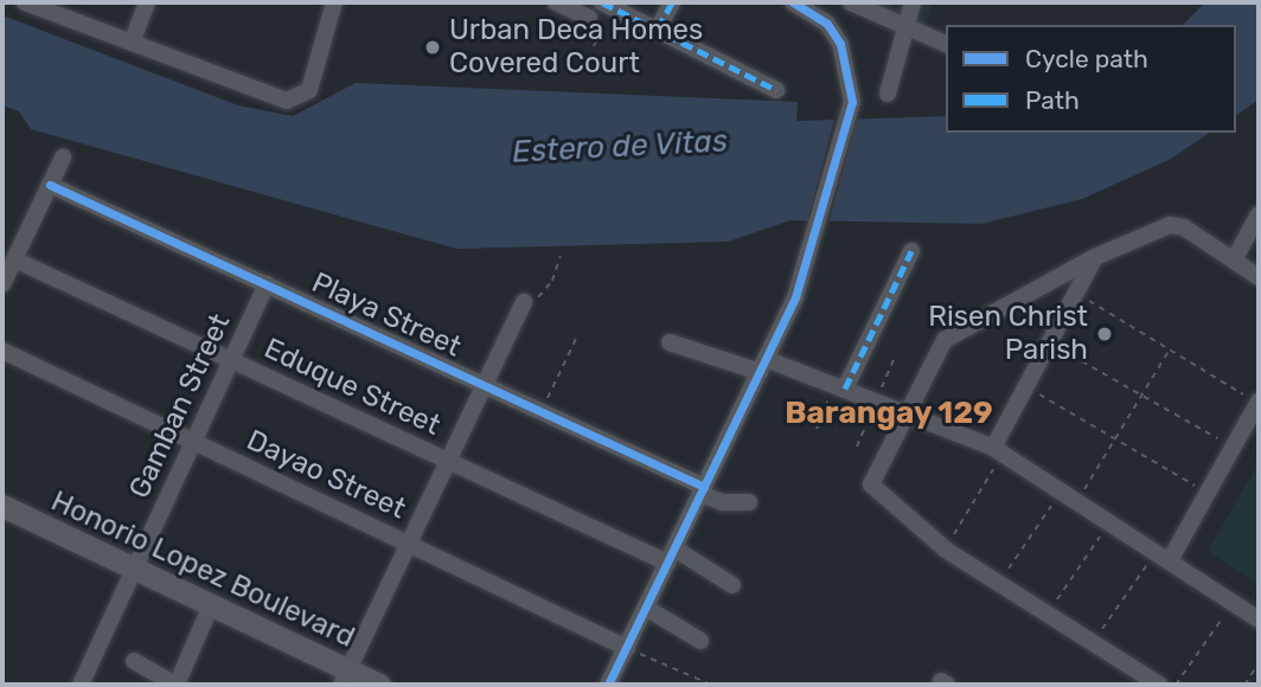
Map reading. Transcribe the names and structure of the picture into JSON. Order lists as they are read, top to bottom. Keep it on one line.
{"streets":{"main road":["Honorio Lopez Boulevard"],"street":["Playa Street","Eduque Street","Gamban Street","Dayao Street"]},"crossings":[["Playa Street","Gamban Street"],["Eduque Street","Gamban Street"],["Gamban Street","Dayao Street"],["Gamban Street","Honorio Lopez Boulevard"]],"districts":["Barangay 129"],"water":["Estero de Vitas"],"places":["Urban Deca Homes Covered Court","Risen Christ Parish"],"legend":["Cycle path","Path"]}
